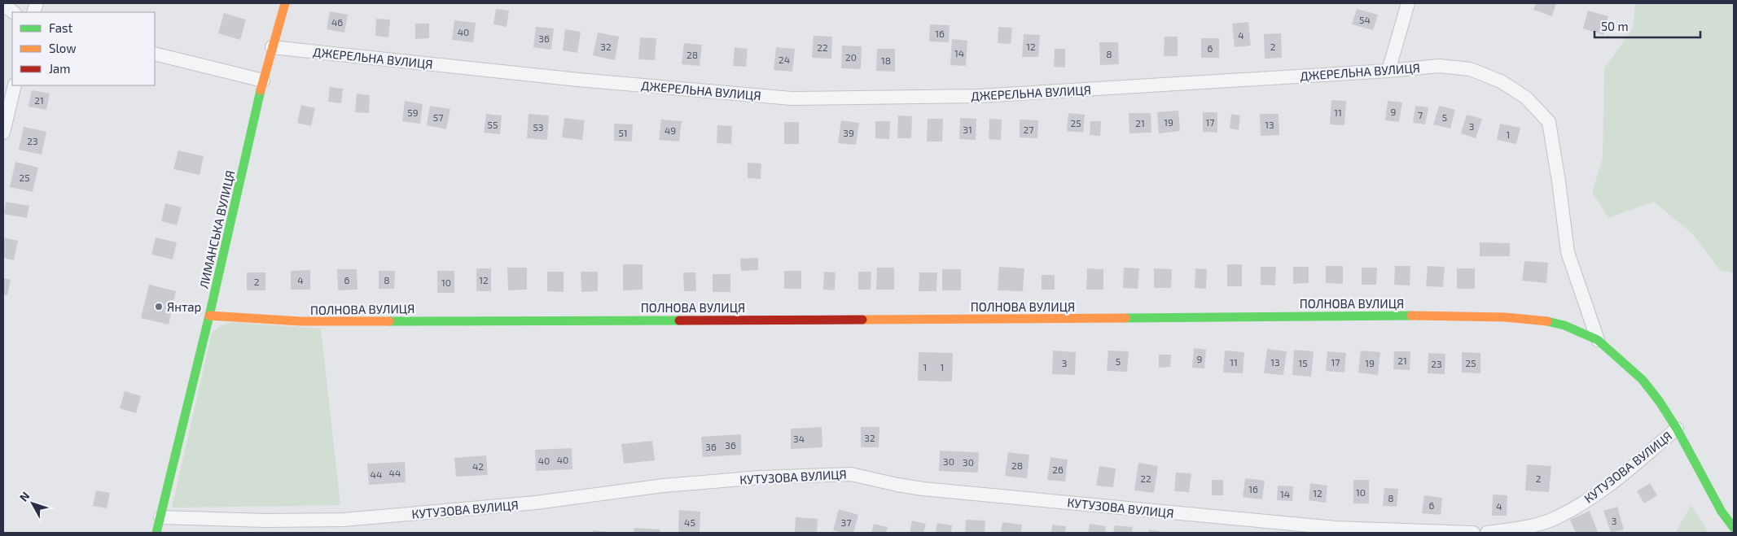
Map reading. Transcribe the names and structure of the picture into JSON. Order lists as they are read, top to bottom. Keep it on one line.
{"streets":{"street":["ДЖЕРЕЛЬНА ВУЛИЦЯ","ЛИМАНСЬКА ВУЛИЦЯ","ПОЛНОВА ВУЛИЦЯ","КУТУЗОВА ВУЛИЦЯ"]},"crossings":[["ДЖЕРЕЛЬНА ВУЛИЦЯ","ЛИМАНСЬКА ВУЛИЦЯ"],["ДЖЕРЕЛЬНА ВУЛИЦЯ","ПОЛНОВА ВУЛИЦЯ"],["ЛИМАНСЬКА ВУЛИЦЯ","ПОЛНОВА ВУЛИЦЯ"],["ЛИМАНСЬКА ВУЛИЦЯ","КУТУЗОВА ВУЛИЦЯ"],["ПОЛНОВА ВУЛИЦЯ","КУТУЗОВА ВУЛИЦЯ"]],"places":["Янтар"],"house_numbers":["54","46","40","16","4","36","32","12","2","22","6","14","8","28","20","24","18","21","9","59","11","7","57","5","19","17","25","21","55","13","3","53","31","27","49","51","39","1","23","25","4","6","8","12","2","10","9","21","5","11","13","17","3","15","19","25","23","1","1","32","34","36","36","40","40","30","30","28","42","26","44","44","22","2","16","10","12","14","8","6","4","3","45","37"],"legend":["Fast","Slow","Jam"],"scale_bar":"50 m","north":"top left"}
